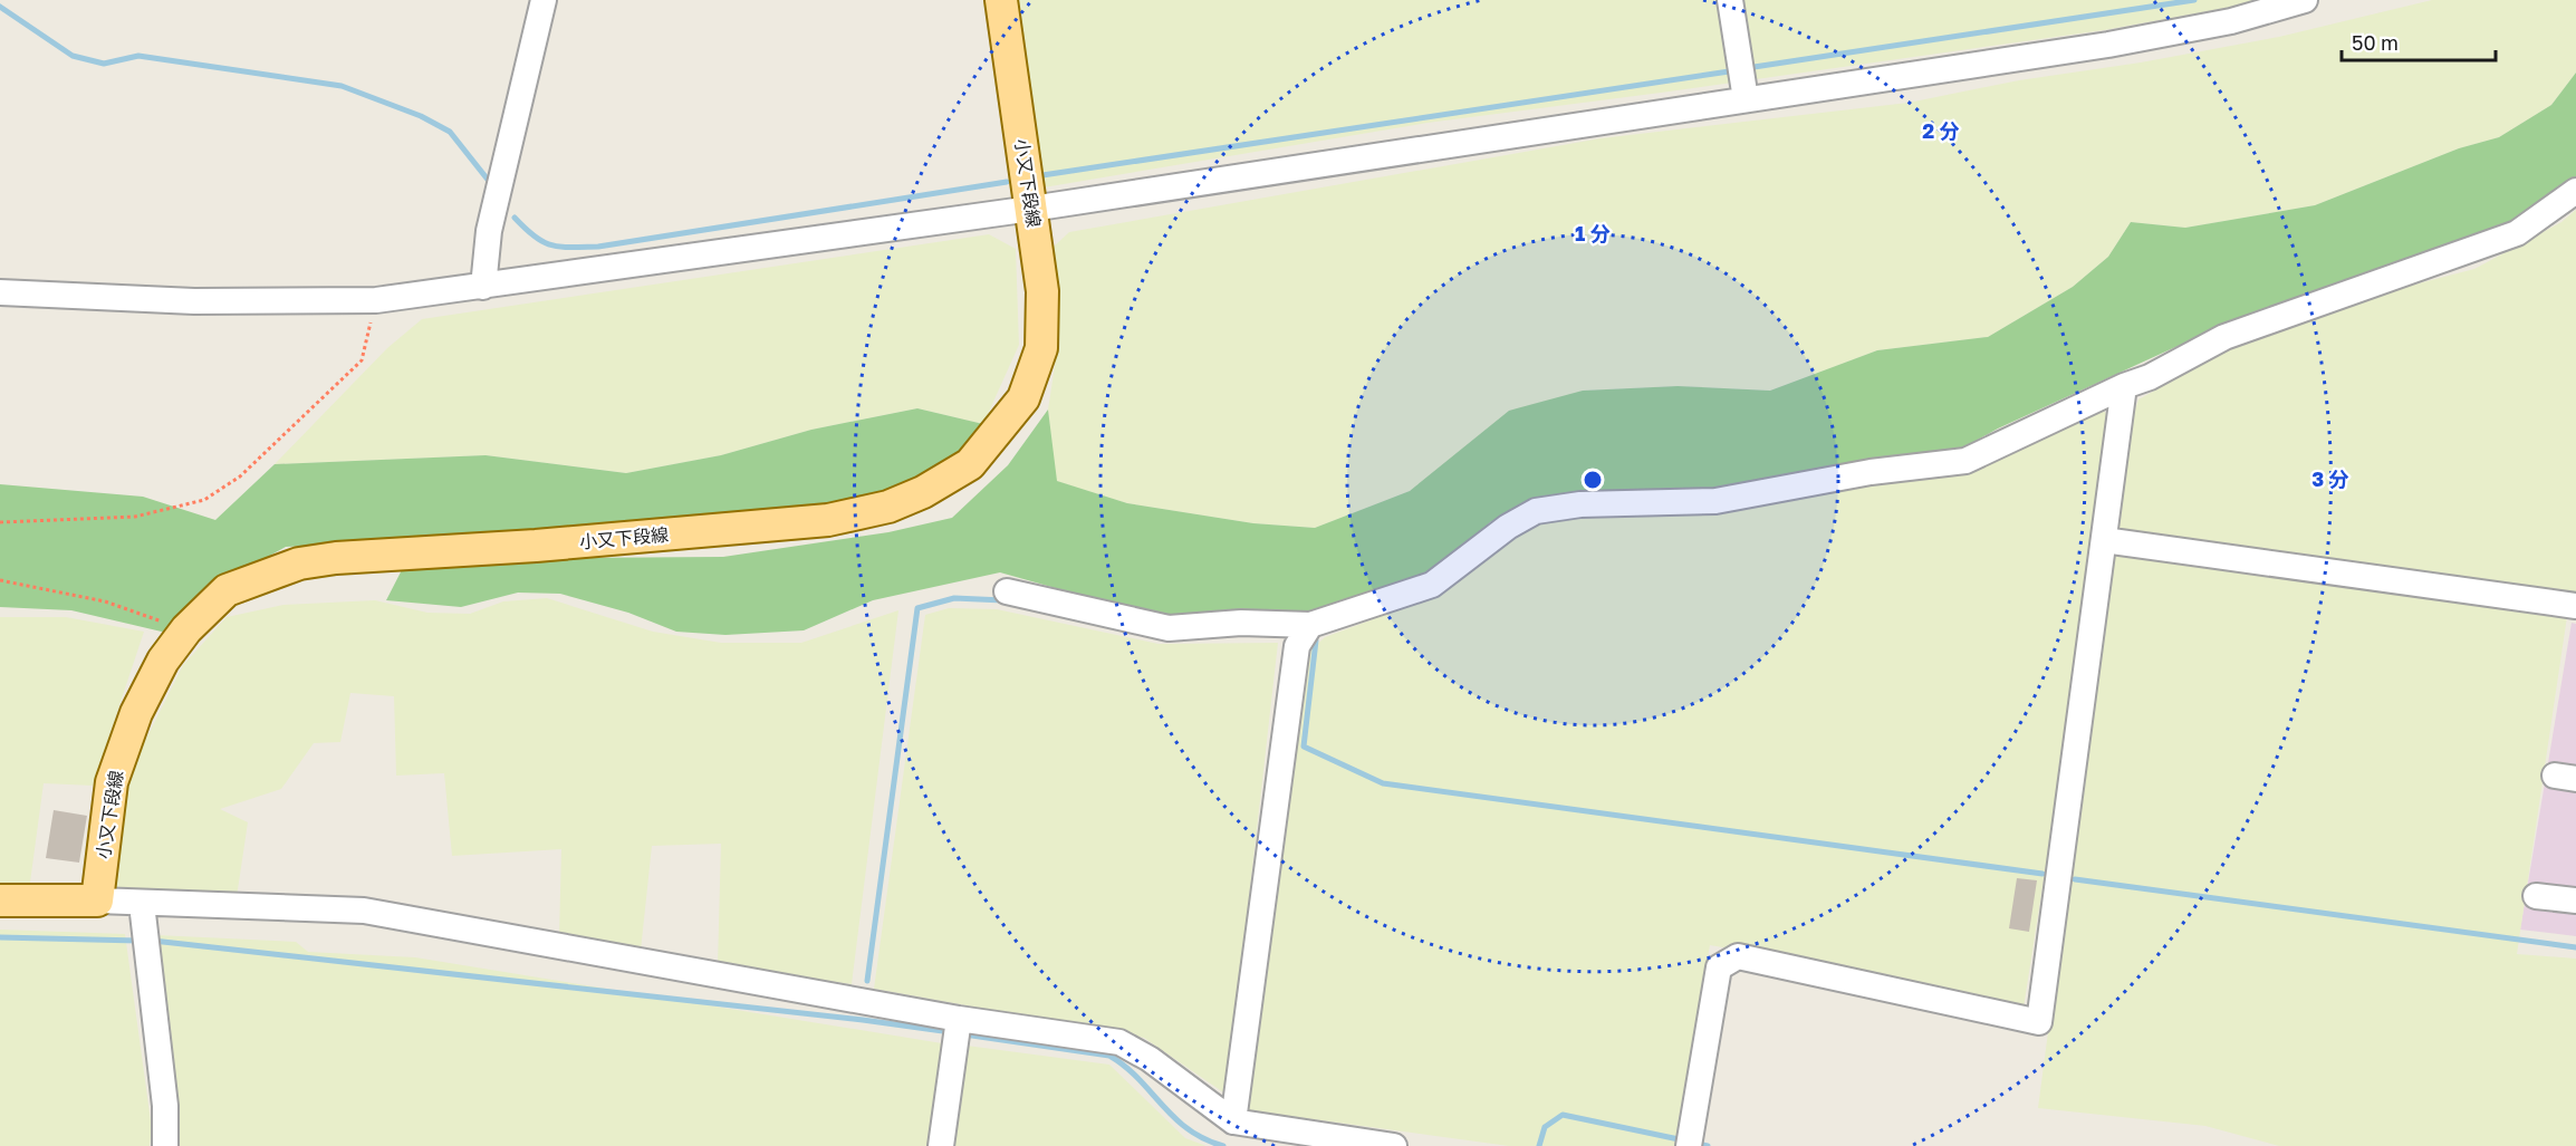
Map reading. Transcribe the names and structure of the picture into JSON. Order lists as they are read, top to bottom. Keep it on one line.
{"streets":{"main road":["小又下段線"]},"scale_bar":"50 m","rings":["2 分","1 分","3 分"]}
